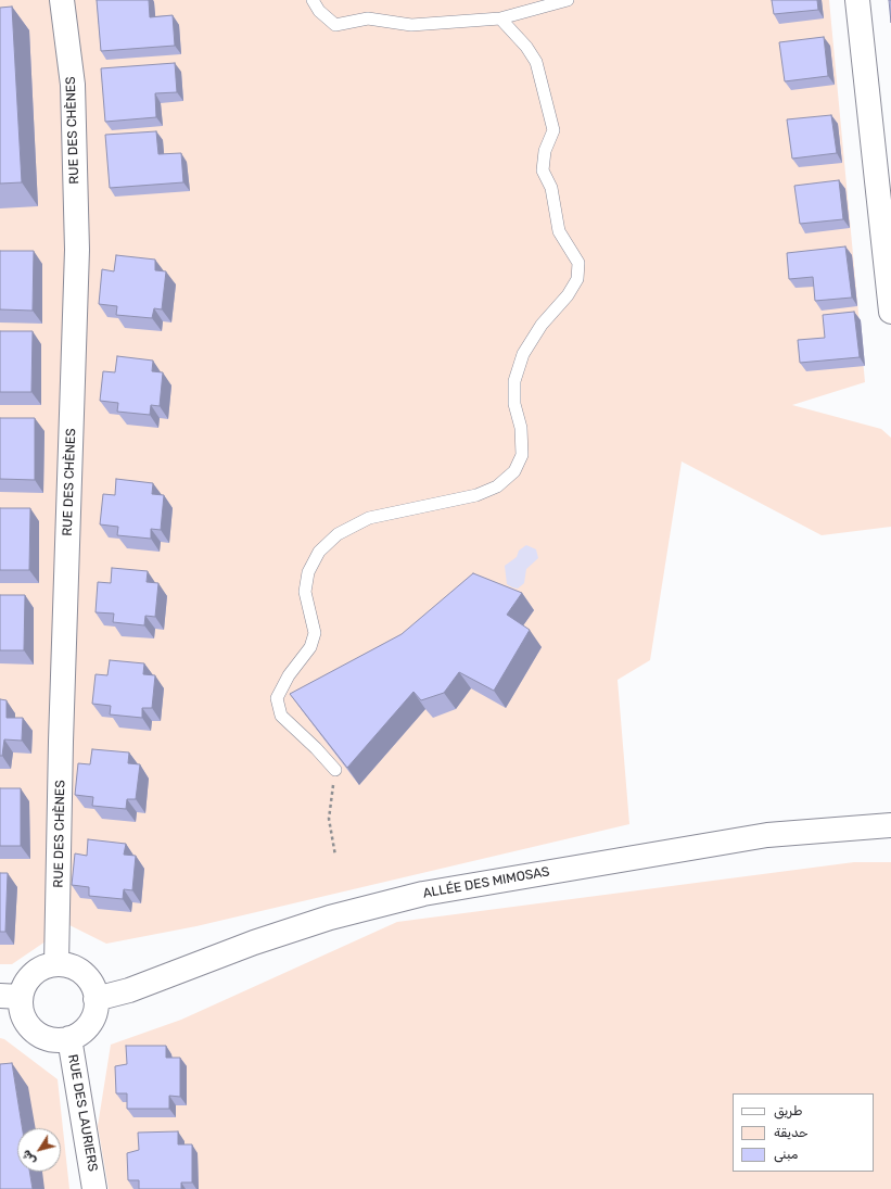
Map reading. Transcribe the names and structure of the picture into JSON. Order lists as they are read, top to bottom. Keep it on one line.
{"streets":{"street":["RUE DES CHÈNES","ALLÉE DES MIMOSAS","RUE DES LAURIERS"]},"crossings":[["RUE DES CHÈNES","ALLÉE DES MIMOSAS"],["RUE DES CHÈNES","RUE DES LAURIERS"],["ALLÉE DES MIMOSAS","RUE DES LAURIERS"]],"legend":["طريق","حديقة","مبنى"],"north":"bottom left"}
